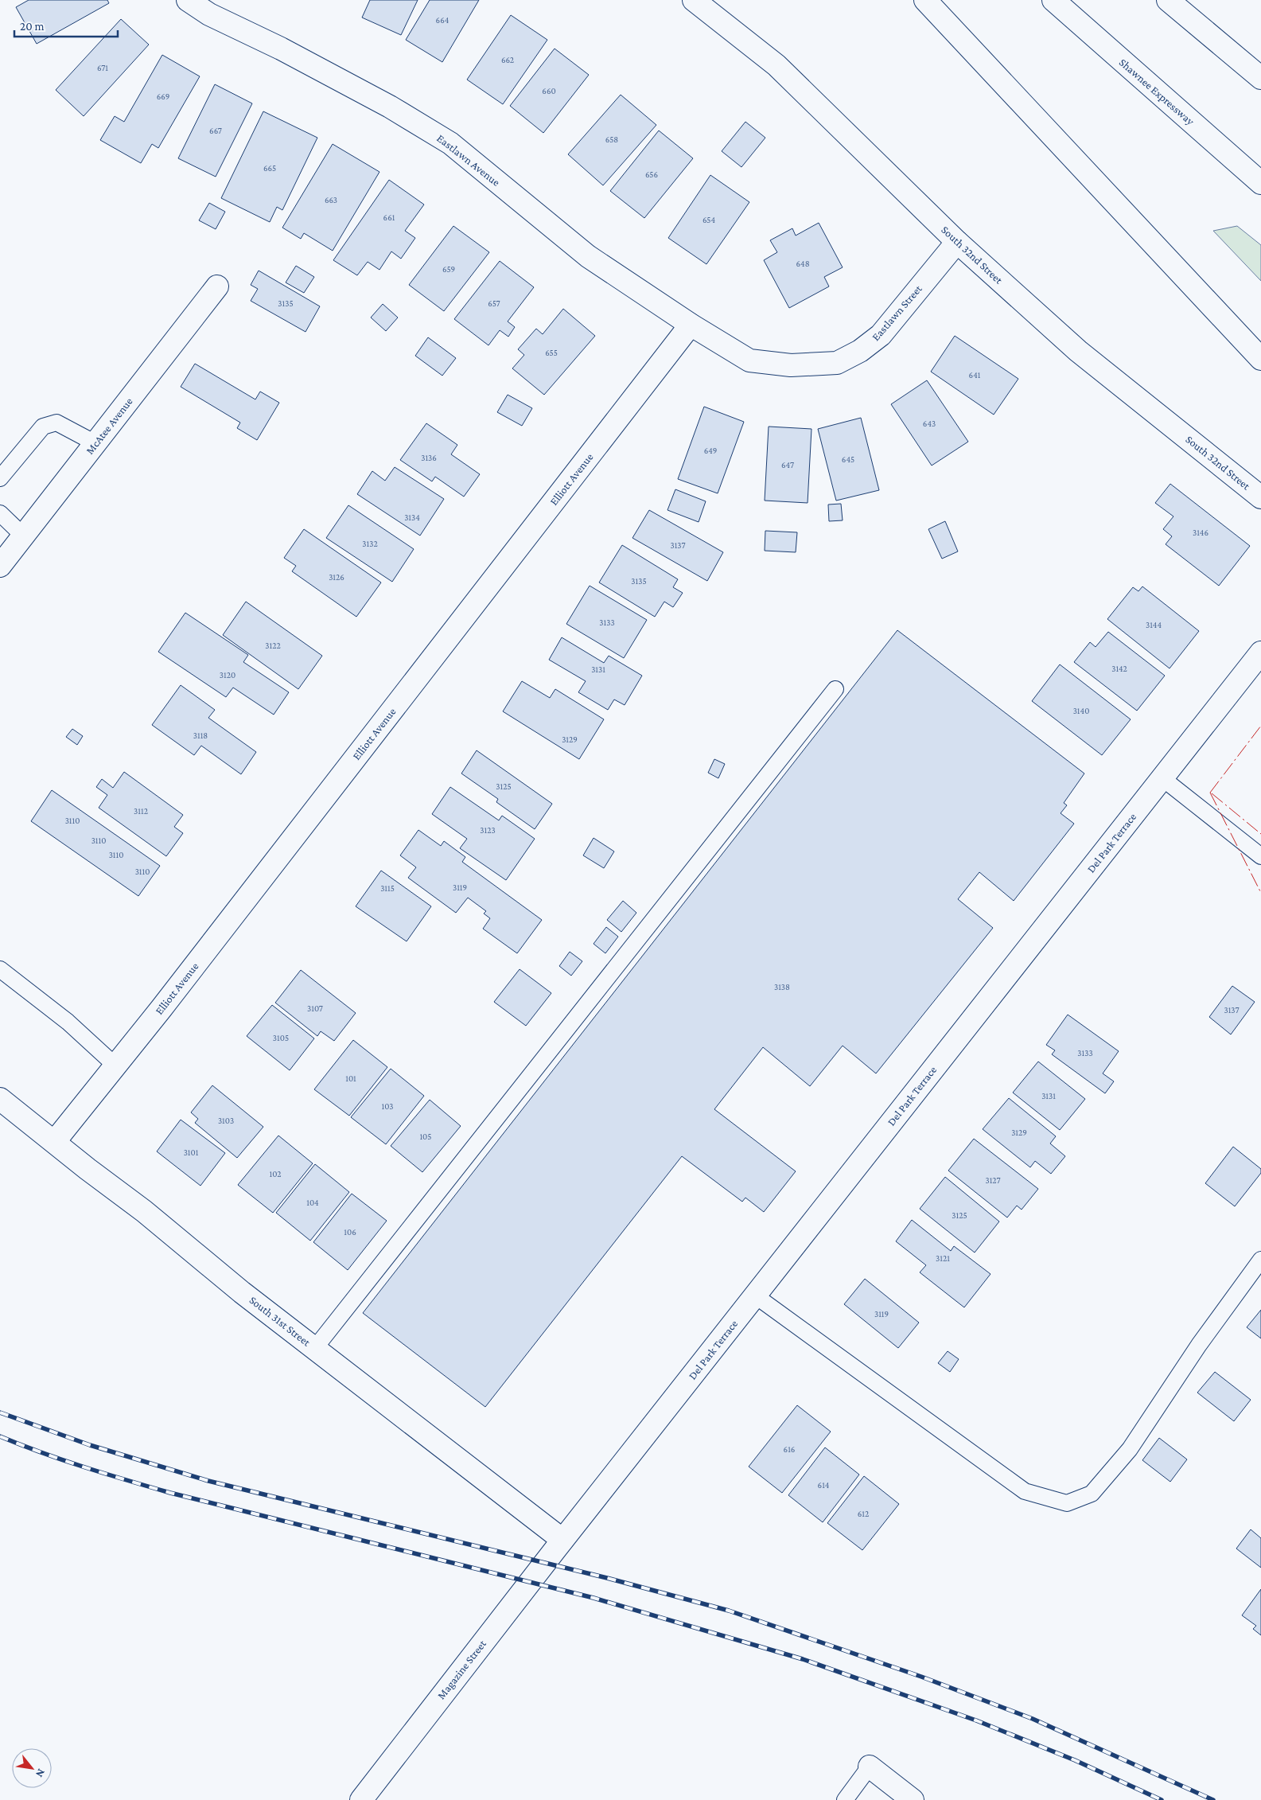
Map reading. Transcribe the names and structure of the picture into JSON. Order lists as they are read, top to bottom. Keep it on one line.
{"streets":{"main road":["Shawnee Expressway","Eastlawn Avenue","South 32nd Street","Eastlawn Street","McAtee Avenue","Elliott Avenue","Del Park Terrace","South 31st Street","Magazine Street"]},"crossings":[["Eastlawn Avenue","Eastlawn Street"],["Eastlawn Avenue","Elliott Avenue"],["South 32nd Street","Eastlawn Street"],["Eastlawn Street","Elliott Avenue"],["Elliott Avenue","South 31st Street"],["Del Park Terrace","South 31st Street"],["Del Park Terrace","Magazine Street"],["South 31st Street","Magazine Street"]],"house_numbers":["664","662","671","660","669","667","658","665","656","663","661","654","648","659","3135","657","655","641","643","649","3136","645","647","3134","3146","3132","3137","3126","3135","3133","3144","3122","3142","3131","3120","3140","3118","3129","3125","3112","3110","3123","3110","3110","3110","3119","3115","3138","3107","3137","3105","3133","101","3131","103","3103","3129","105","3101","102","3127","104","3125","106","3121","3119","616","614","612"],"scale_bar":"20 m","north":"bottom right"}
